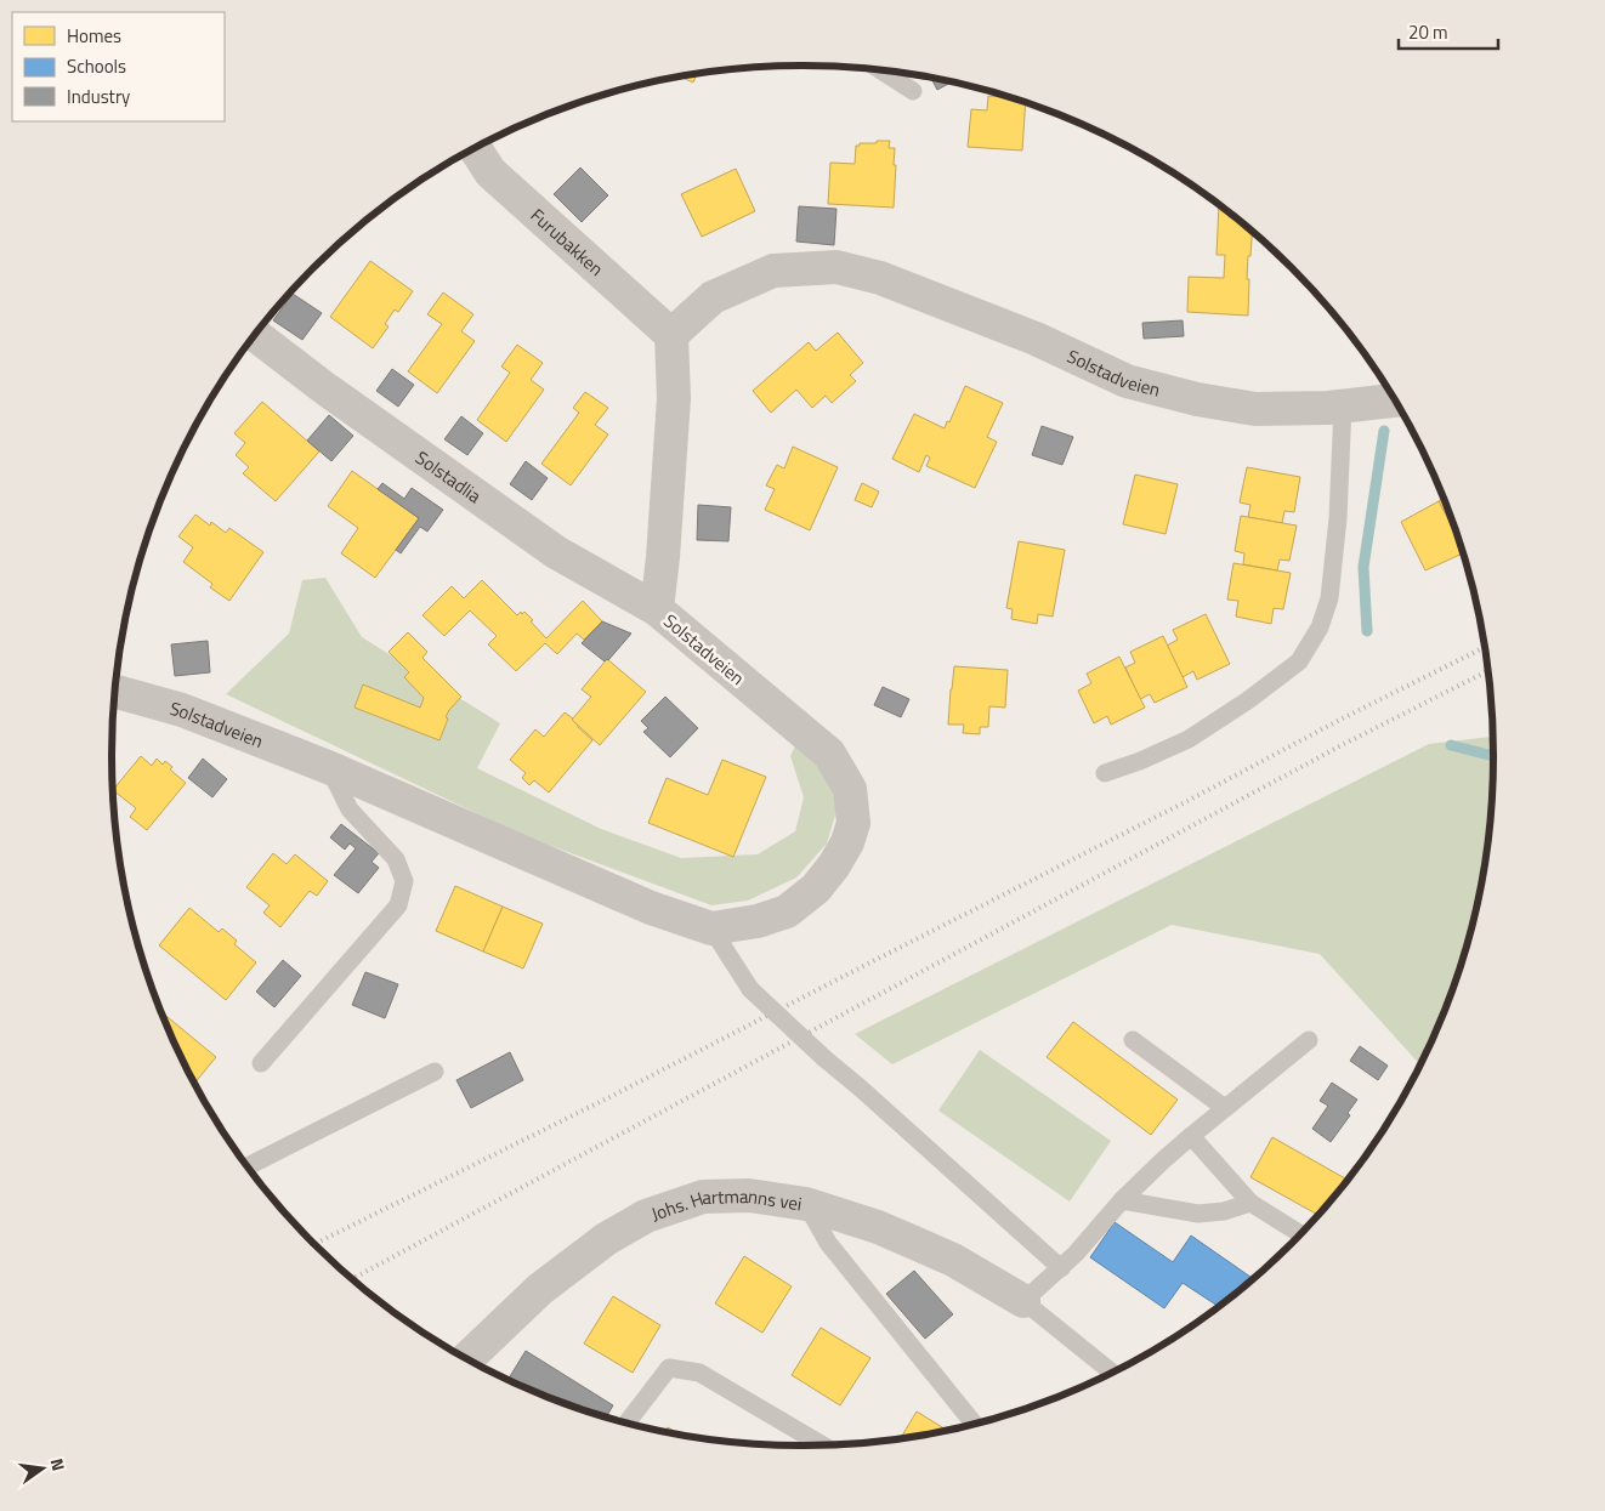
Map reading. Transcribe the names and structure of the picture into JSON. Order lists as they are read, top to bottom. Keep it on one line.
{"streets":{"street":["Furubakken","Solstadveien","Solstadlia","Johs. Hartmanns vei"]},"crossings":[["Furubakken","Solstadveien"],["Solstadveien","Solstadlia"]],"legend":["Homes","Schools","Industry"],"scale_bar":"20 m","north":"right"}
